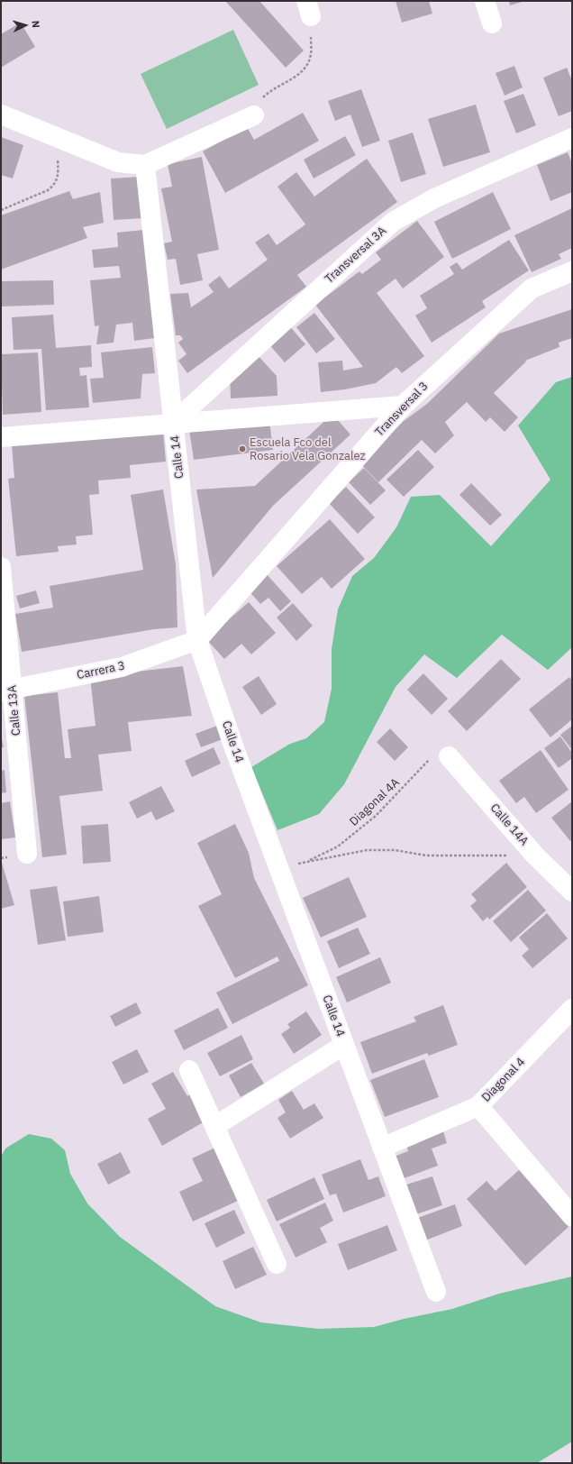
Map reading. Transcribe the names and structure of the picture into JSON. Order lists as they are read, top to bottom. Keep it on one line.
{"streets":{"street":["Transversal 3A","Transversal 3","Calle 14","Carrera 3","Calle 13A","Calle 14A","Diagonal 4"],"path":["Diagonal 4A"]},"crossings":[["Transversal 3A","Calle 14"],["Transversal 3","Calle 14"],["Transversal 3","Carrera 3"],["Calle 14","Carrera 3"],["Calle 14","Diagonal 4"],["Carrera 3","Calle 13A"],["Diagonal 4A","Calle 14A"]],"places":["Escuela Fco del Rosario Vela Gonzalez"],"north":"right"}
